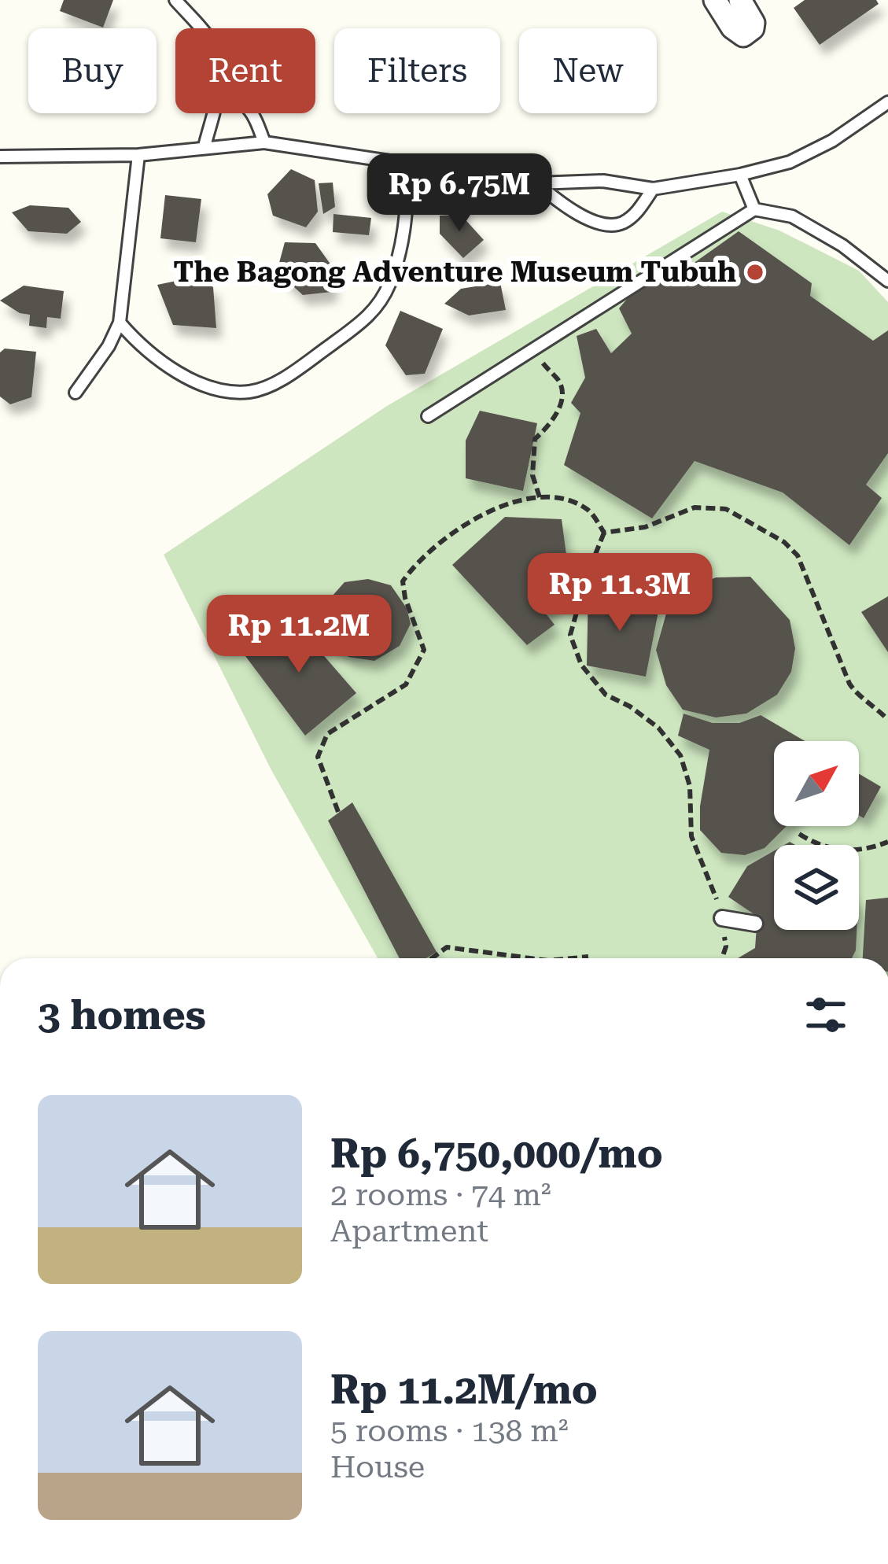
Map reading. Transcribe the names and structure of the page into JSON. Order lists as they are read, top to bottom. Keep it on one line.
{"places":["The Bagong Adventure Museum Tubuh"],"north":"top right","page":{"chip":["Buy","Rent","Filters","New"],"price":["Rp 6.75M","Rp 11.3M","Rp 11.2M"],"heading":"3 homes","list":[{"name":"Rp 6,750,000/mo","note":"2 rooms · 74 m² · Apartment"},{"name":"Rp 11.2M/mo","note":"5 rooms · 138 m² · House"}]}}
